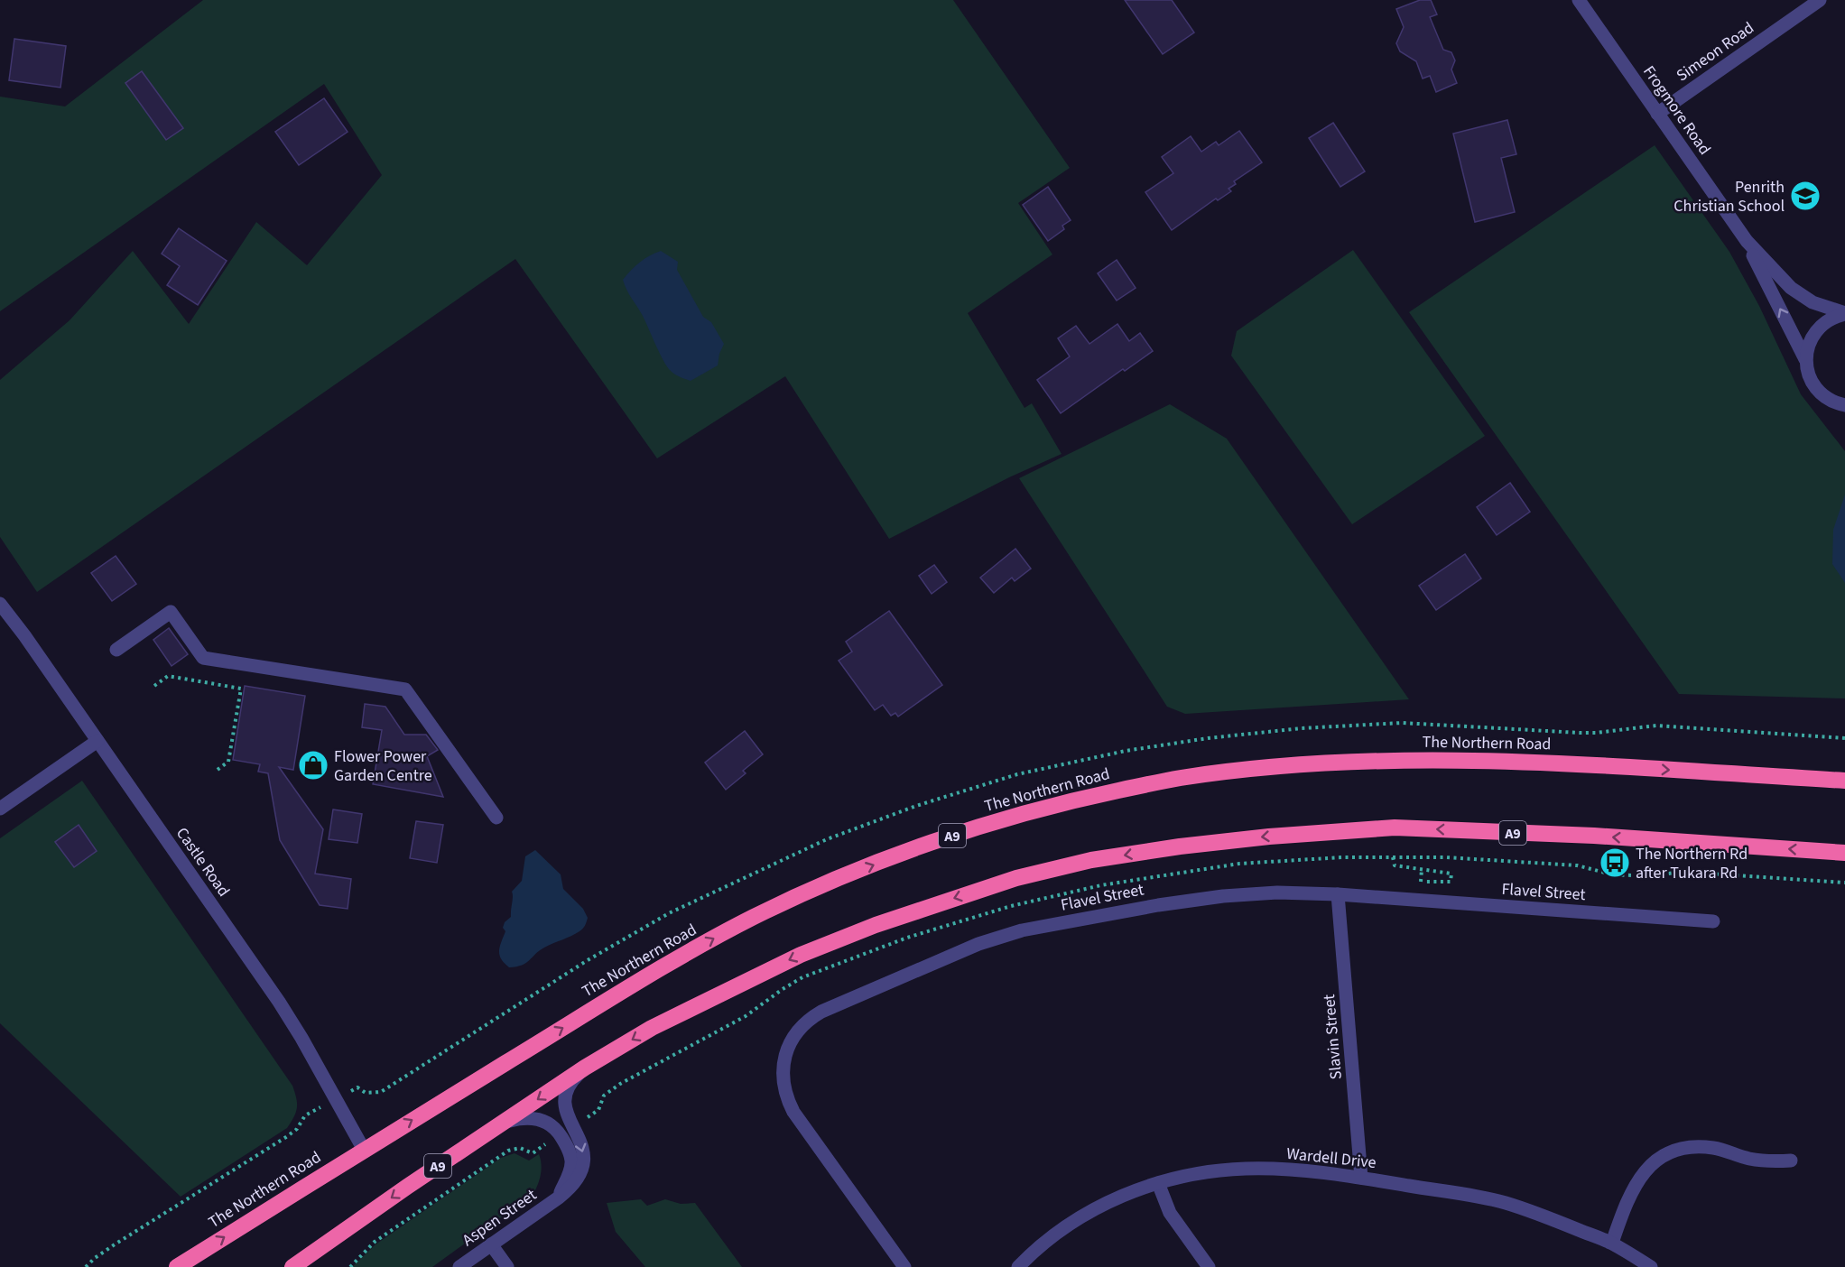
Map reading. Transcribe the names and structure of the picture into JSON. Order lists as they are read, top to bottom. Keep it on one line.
{"streets":{"highway":["The Northern Road","A9"],"street":["Simeon Road","Frogmore Road","Castle Road","Flavel Street","Slavin Street","Wardell Drive","Aspen Street"]},"crossings":[["Simeon Road","Frogmore Road"],["The Northern Road","Castle Road"],["A9","Aspen Street"],["Flavel Street","Slavin Street"],["Slavin Street","Wardell Drive"]],"places":{"school or university":["Penrith Christian School"],"shop":["Flower Power Garden Centre"],"bus stop":["The Northern Rd after Tukara Rd"]}}
